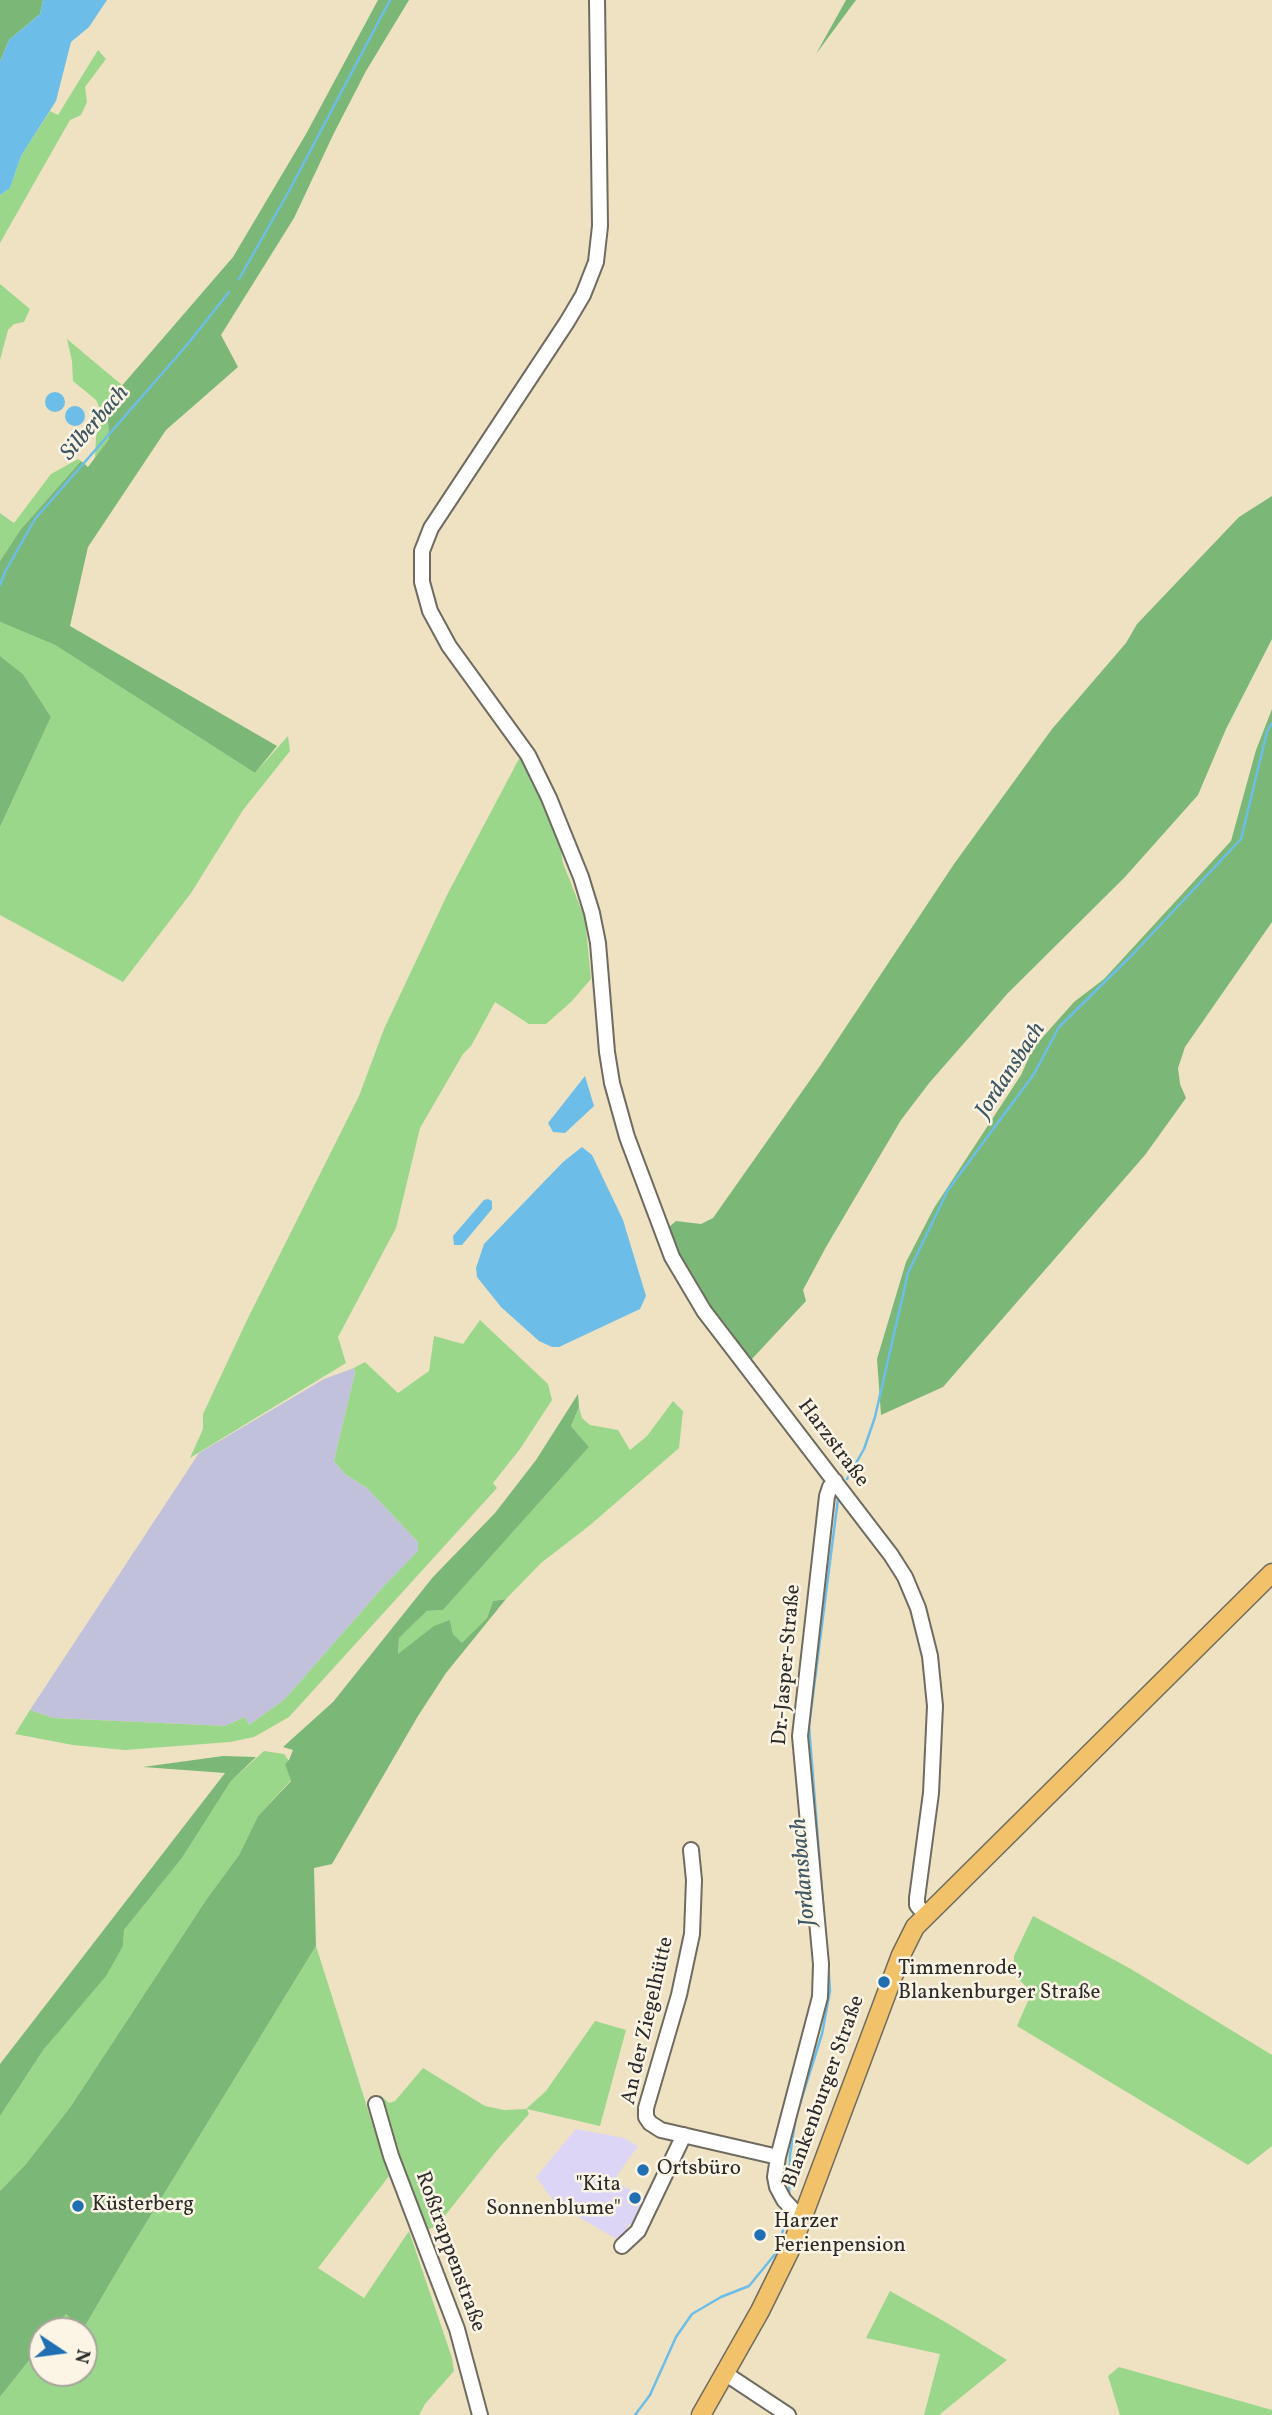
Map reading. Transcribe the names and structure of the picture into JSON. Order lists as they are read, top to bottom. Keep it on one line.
{"streets":{"main road":["Blankenburger Straße"],"street":["Harzstraße","Dr.-Jasper-Straße","An der Ziegelhütte","Roßtrappenstraße"]},"crossings":[["Harzstraße","Dr.-Jasper-Straße"],["Harzstraße","Blankenburger Straße"],["Dr.-Jasper-Straße","An der Ziegelhütte"],["Dr.-Jasper-Straße","Blankenburger Straße"]],"water":["Silberbach","Jordansbach"],"places":["Timmenrode, Blankenburger Straße","Ortsbüro","\"Kita Sonnenblume\"","Küsterberg","Harzer Ferienpension"],"north":"right"}
